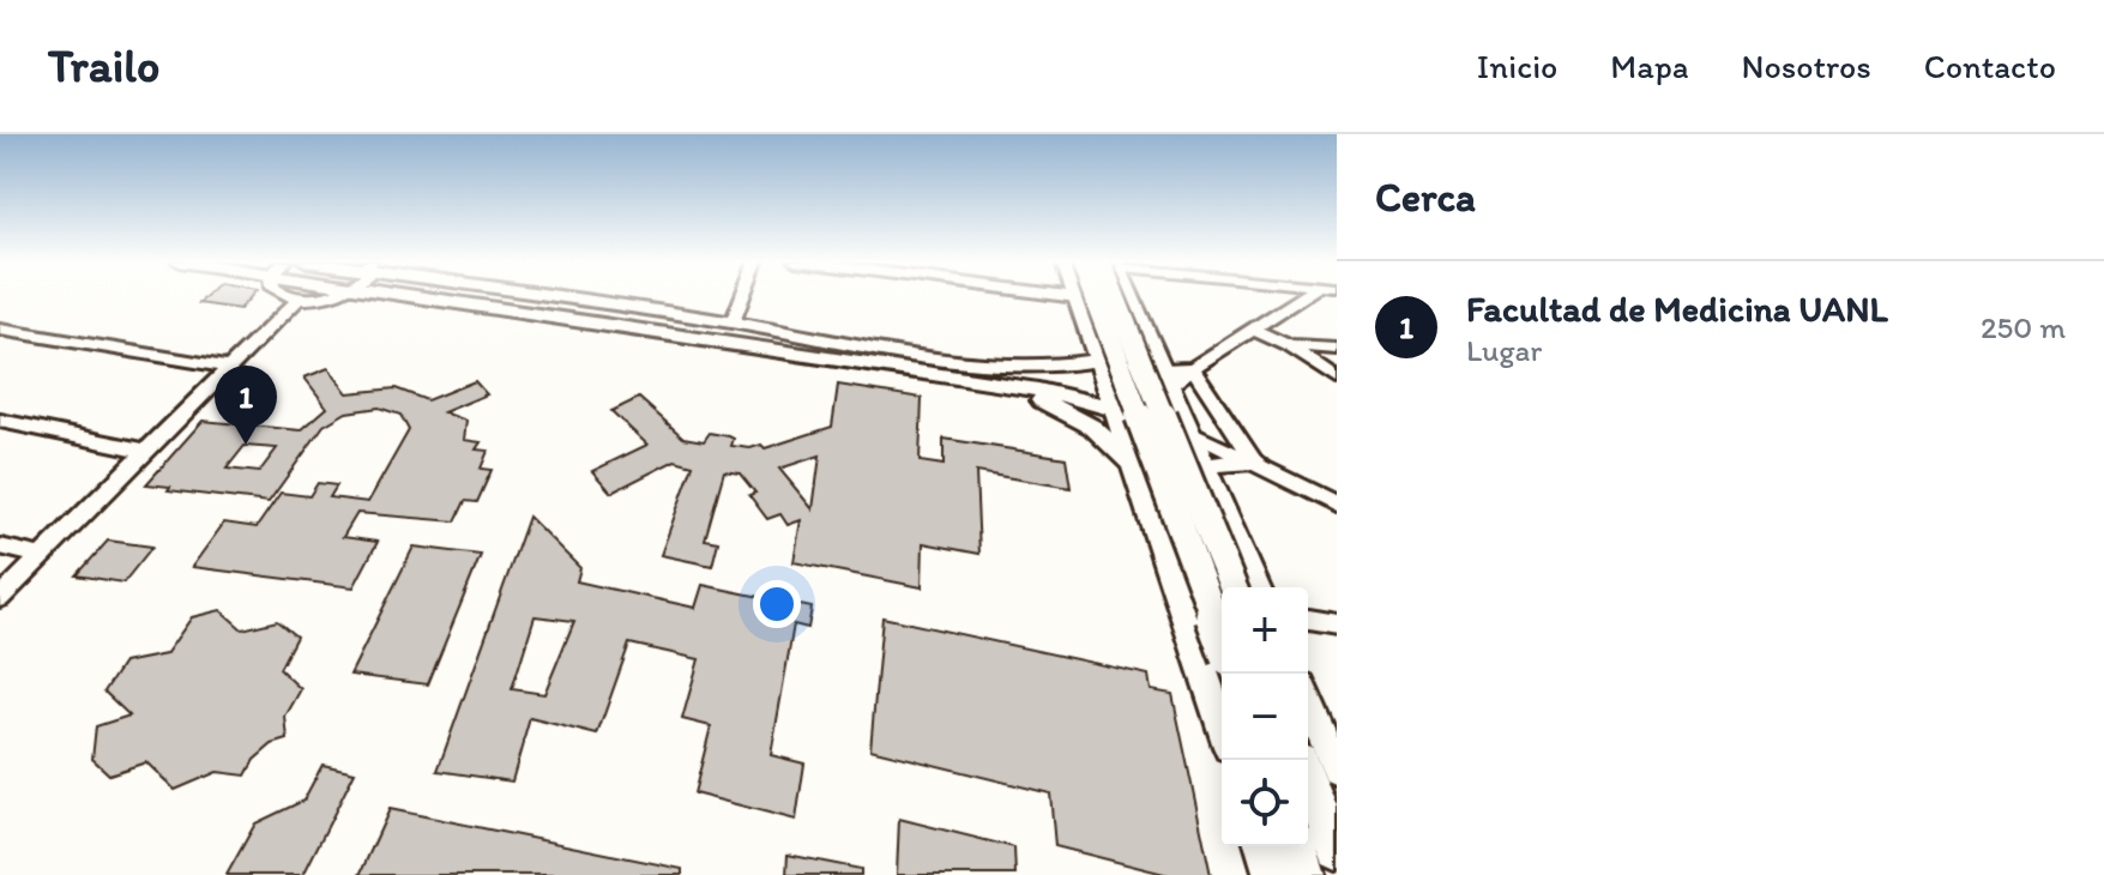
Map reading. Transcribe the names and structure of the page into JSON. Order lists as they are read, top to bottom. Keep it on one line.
{"page":{"header":"Trailo","nav":["Inicio","Mapa","Nosotros","Contacto"],"heading":"Cerca","list":[{"mark":"1","name":"Facultad de Medicina UANL","note":"Lugar","value":"250 m"}],"pins":"1","map_buttons":["+","−"]}}
